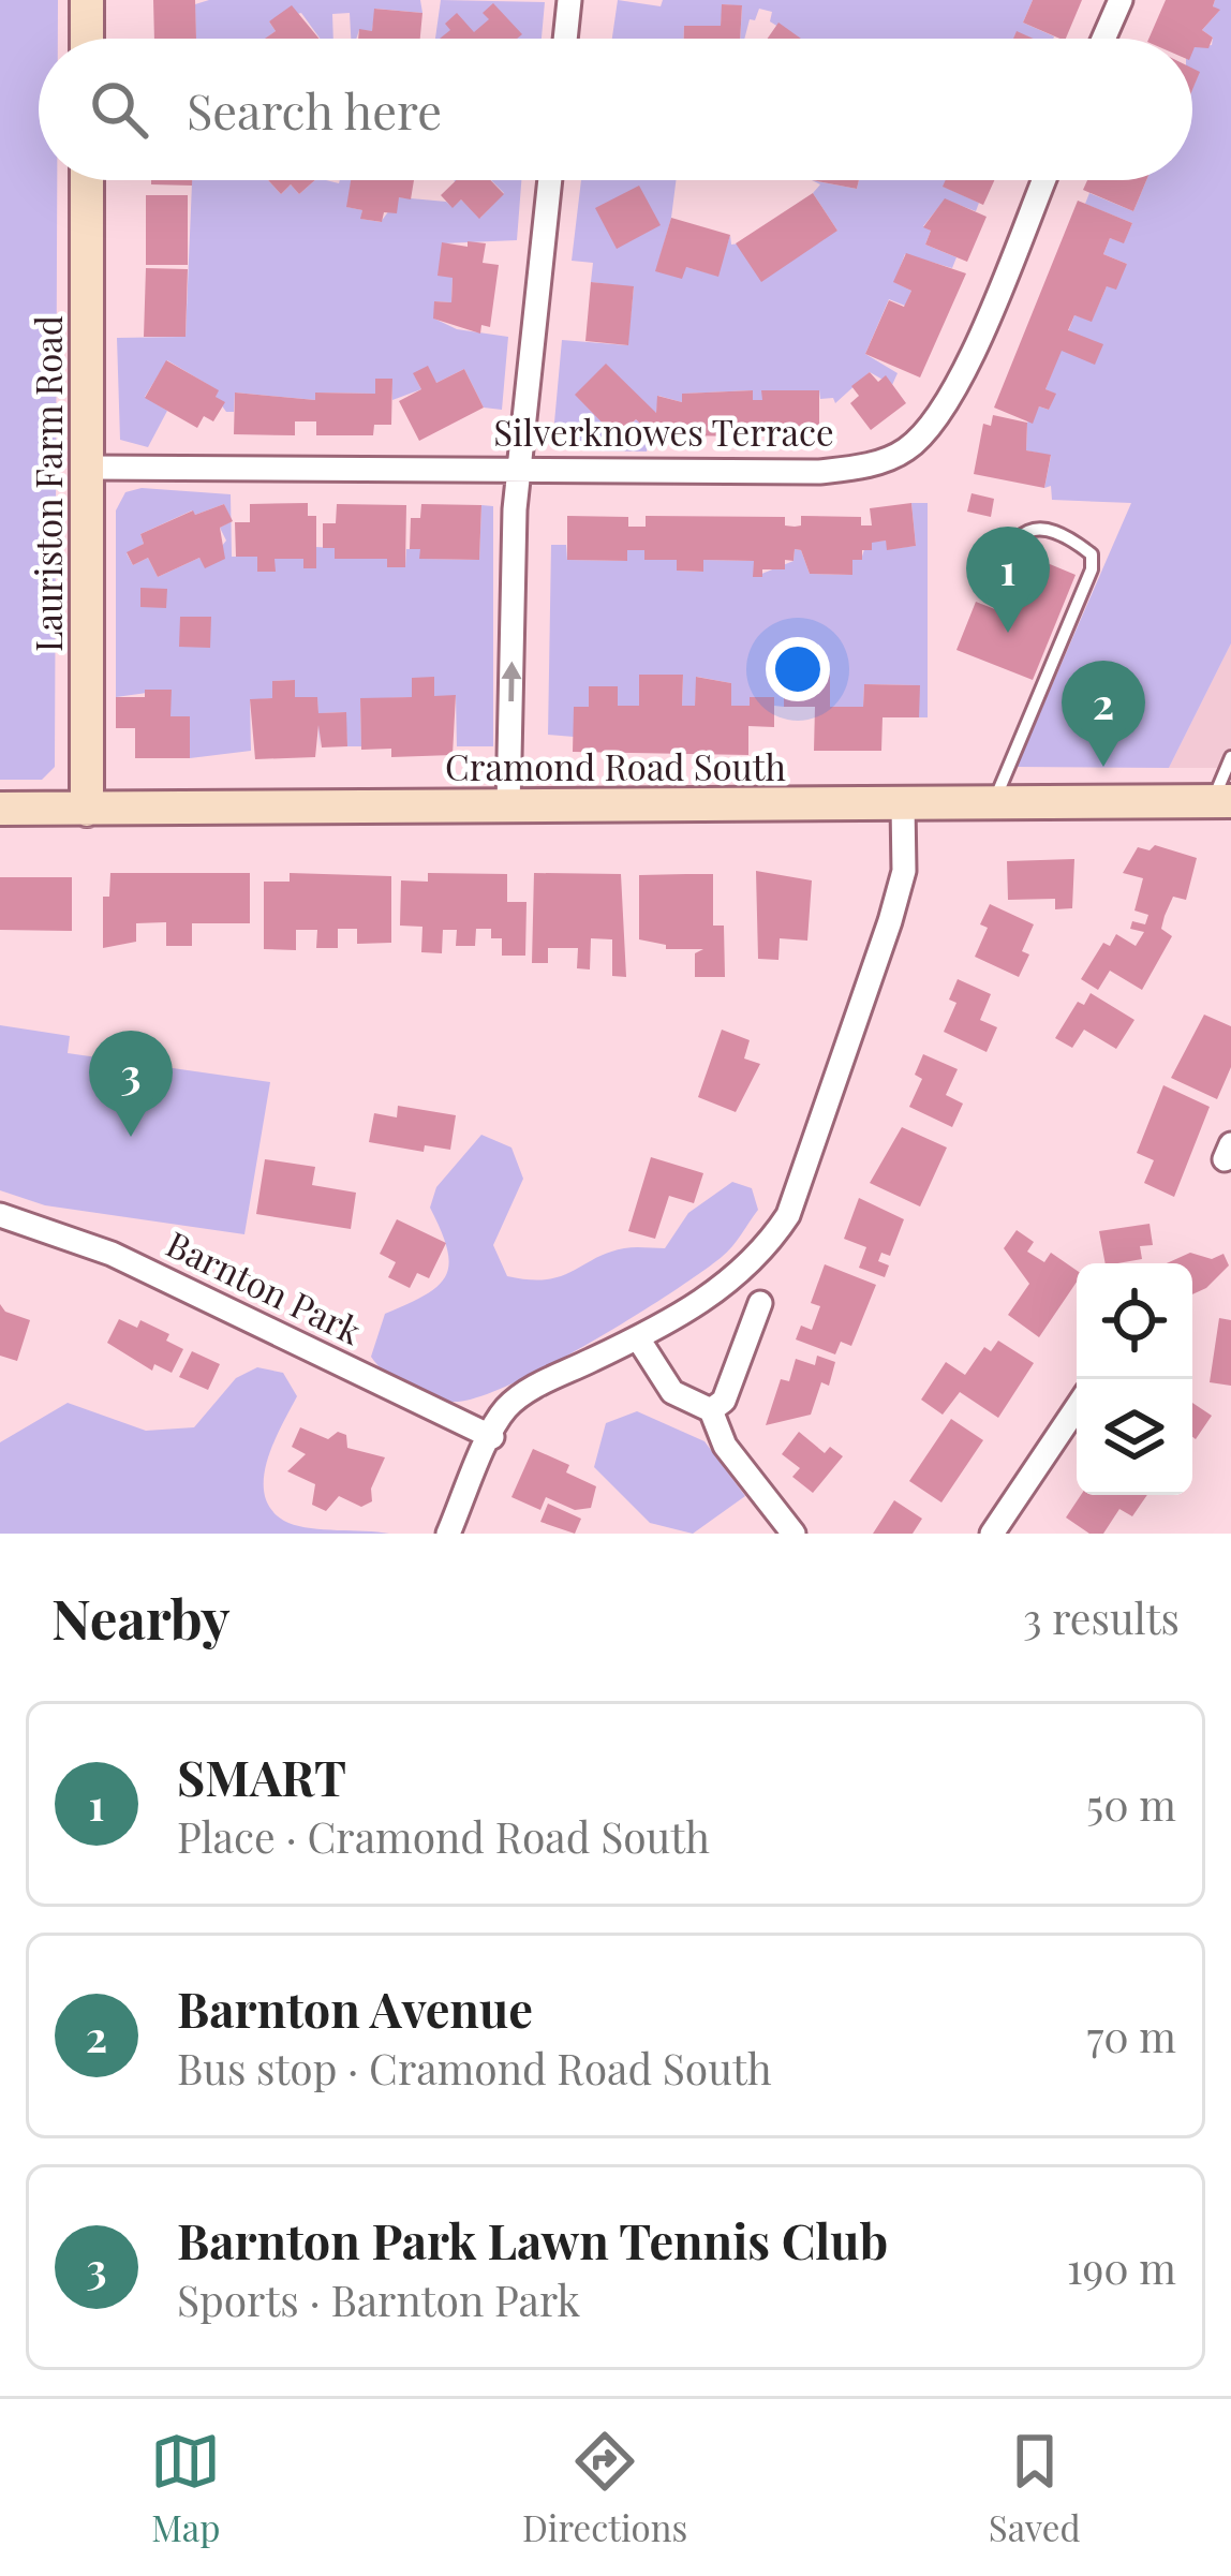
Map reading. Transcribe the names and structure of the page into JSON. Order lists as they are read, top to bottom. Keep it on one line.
{"streets":{"street":["Silverknowes Terrace","Lauriston Farm Road","Cramond Road South","Barnton Park"]},"crossings":[["Silverknowes Terrace","Lauriston Farm Road"],["Lauriston Farm Road","Cramond Road South"]],"page":{"search":"Search here","pins":["1","2","3"],"heading":["Nearby","3 results"],"list":[{"mark":"1","name":"SMART","note":"Place · Cramond Road South","value":"50 m"},{"mark":"2","name":"Barnton Avenue","note":"Bus stop · Cramond Road South","value":"70 m"},{"mark":"3","name":"Barnton Park Lawn Tennis Club","note":"Sports · Barnton Park","value":"190 m"}],"nav":["Map","Directions","Saved"]}}
